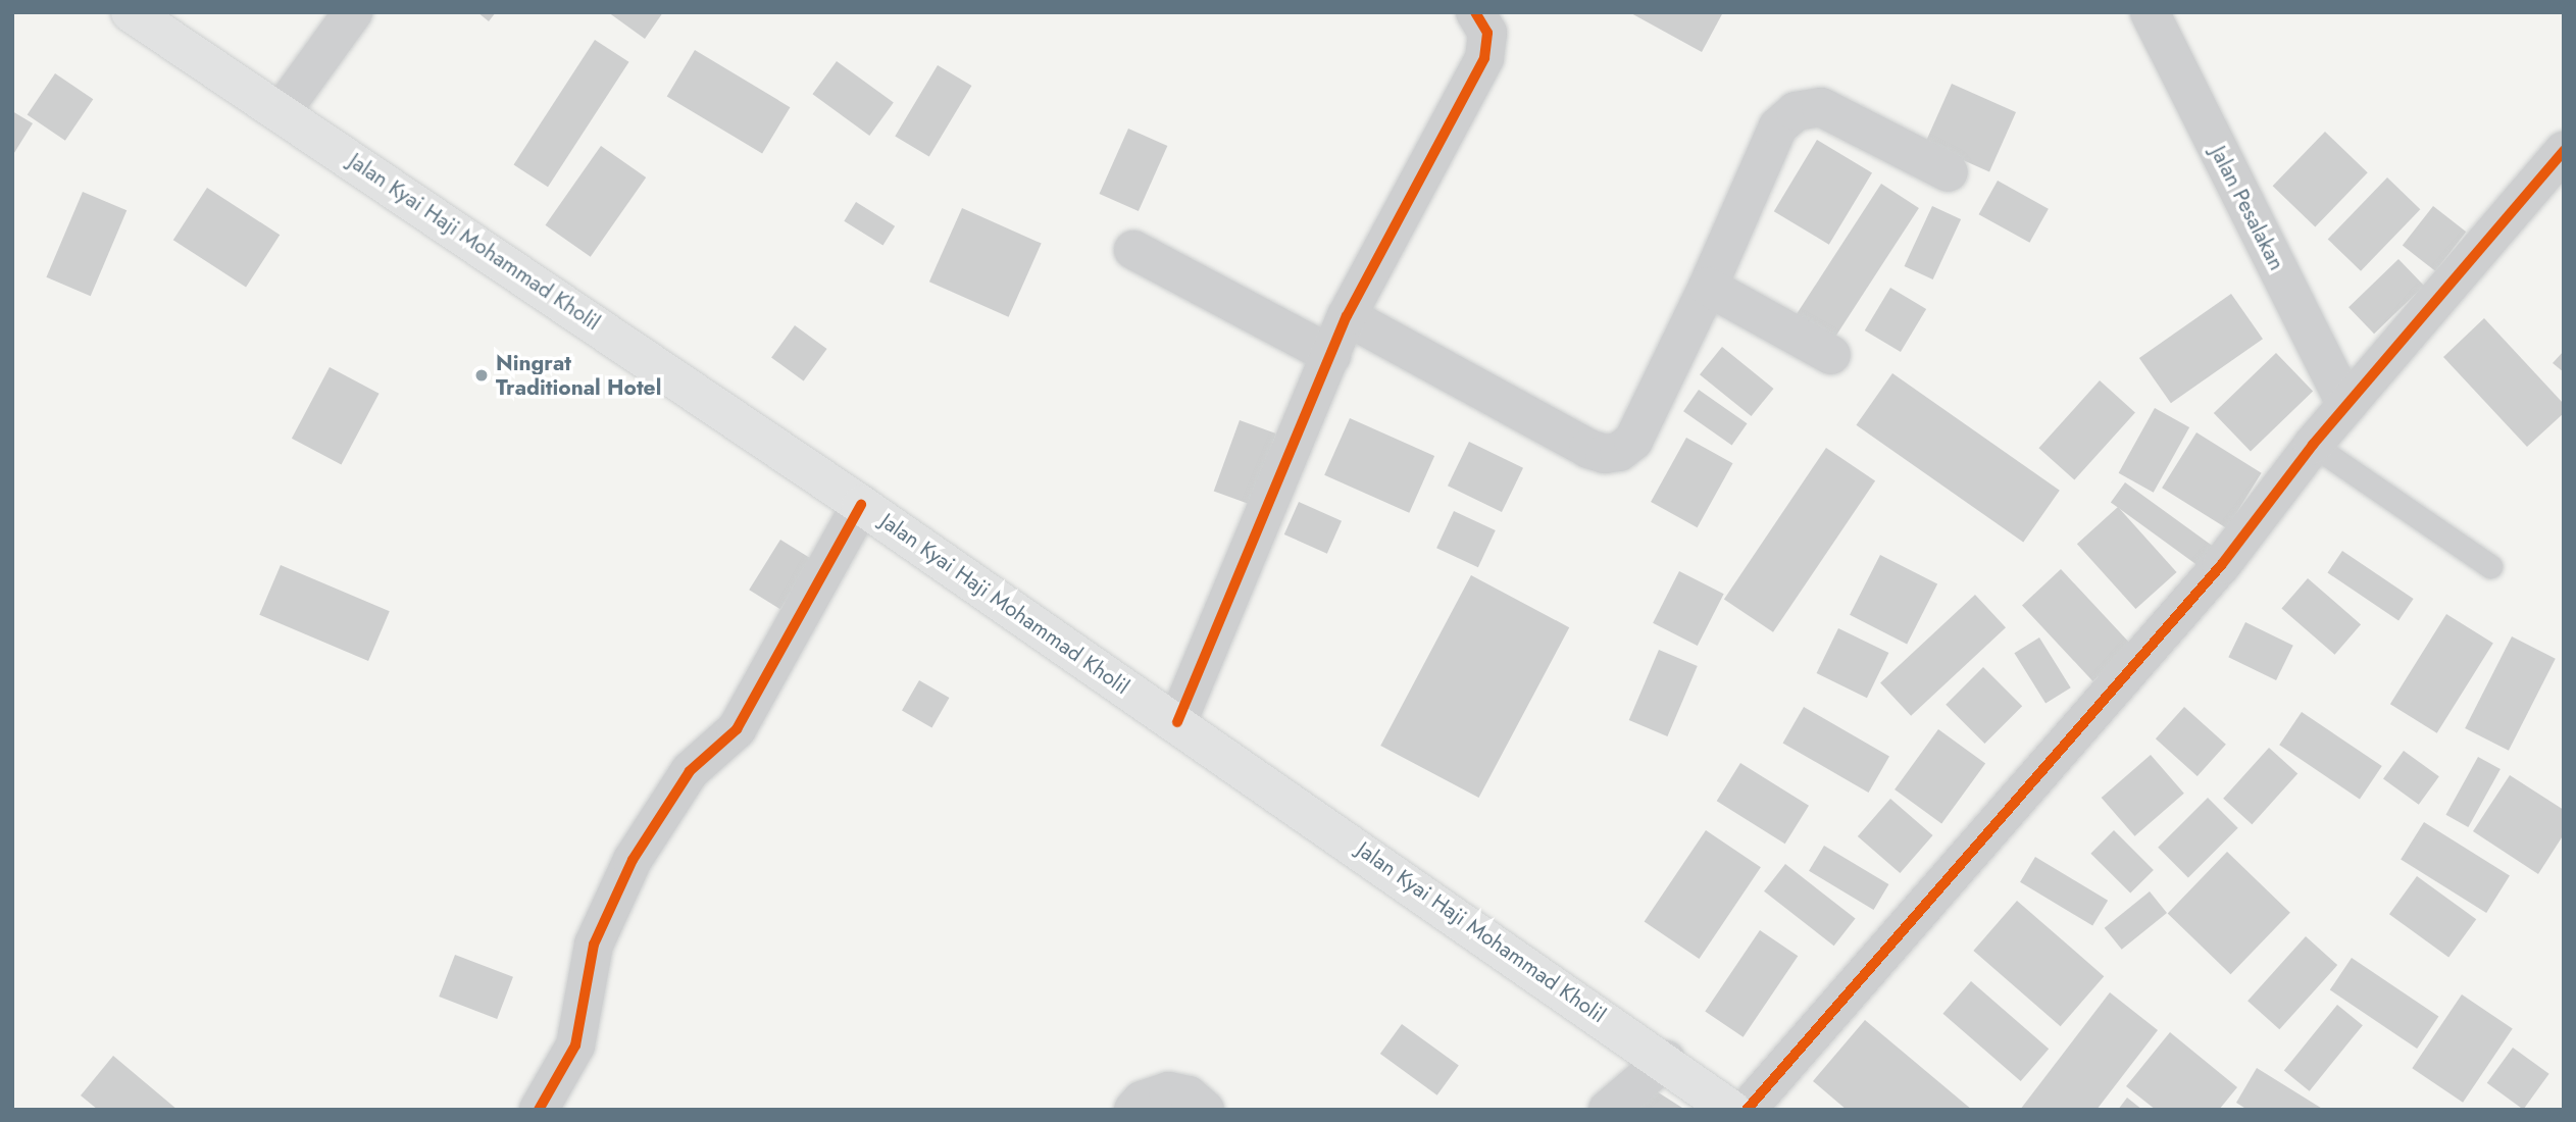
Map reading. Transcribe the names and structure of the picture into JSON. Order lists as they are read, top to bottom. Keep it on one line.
{"streets":{"main road":["Jalan Kyai Haji Mohammad Kholil"],"street":["Jalan Pesalakan"]},"places":["Ningrat Traditional Hotel"]}
